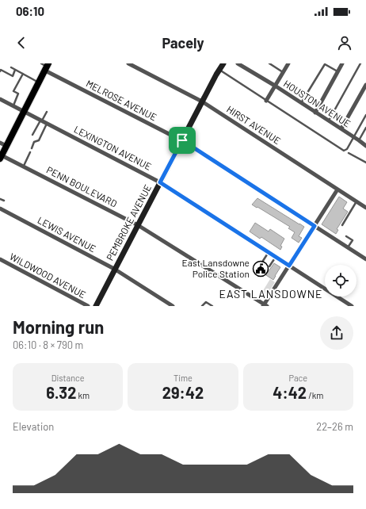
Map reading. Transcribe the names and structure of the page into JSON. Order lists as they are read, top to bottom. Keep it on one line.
{"streets":{"street":["MELROSE AVENUE","HOUSTON AVENUE","HIRST AVENUE","LEXINGTON AVENUE","PENN BOULEVARD","PEMBROKE AVENUE","LEWIS AVENUE","WILDWOOD AVENUE"]},"crossings":[["MELROSE AVENUE","PEMBROKE AVENUE"],["HIRST AVENUE","PEMBROKE AVENUE"],["LEXINGTON AVENUE","PEMBROKE AVENUE"],["PENN BOULEVARD","PEMBROKE AVENUE"],["PEMBROKE AVENUE","LEWIS AVENUE"]],"districts":["EAST LANSDOWNE"],"places":{"public building":["East Lansdowne Police Station"]},"page":{"status":"06:10","header":"Pacely","heading":["Morning run","06:10 · 8 × 790 m"],"stats":[["Distance","6.32 km"],["Time","29:42"],["Pace","4:42 /km"]],"chart":["Elevation","22–26 m"]}}
